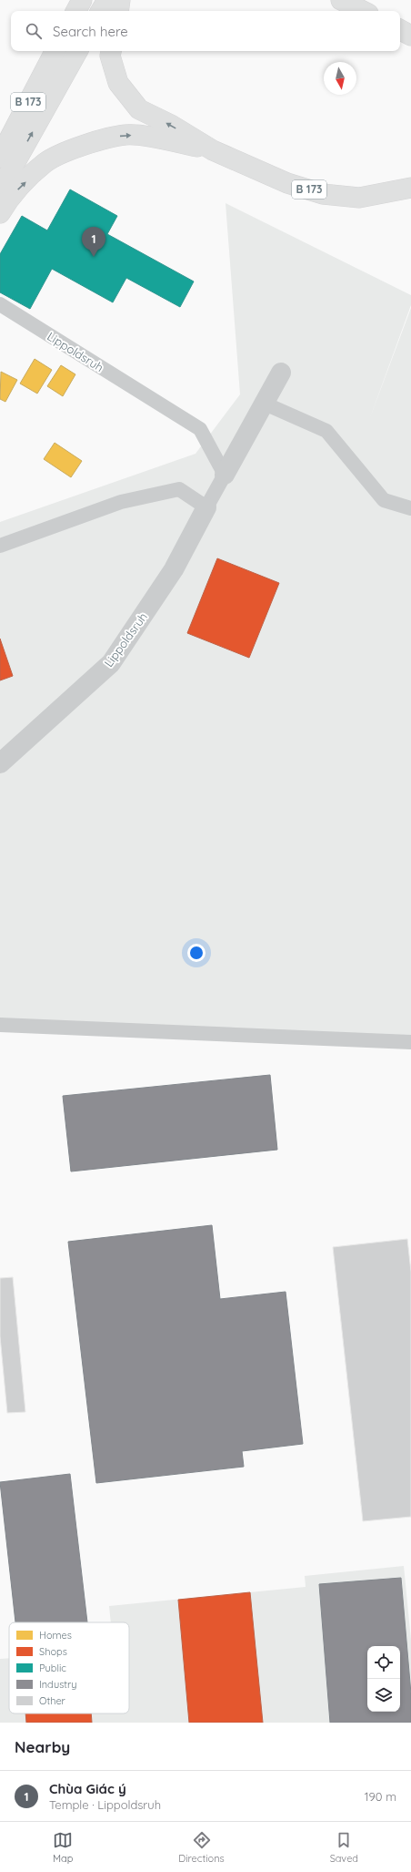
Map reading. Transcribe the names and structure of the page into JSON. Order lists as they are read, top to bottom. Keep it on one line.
{"streets":{"main road":["B 173"],"street":["Lippoldsruh"]},"legend":["Homes","Shops","Public","Industry","Other"],"north":"bottom","page":{"search":"Search here","pins":"1","heading":"Nearby","list":[{"mark":"1","name":"Chùa Giác ý","note":"Temple · Lippoldsruh","value":"190 m"}],"nav":["Map","Directions","Saved"]}}
